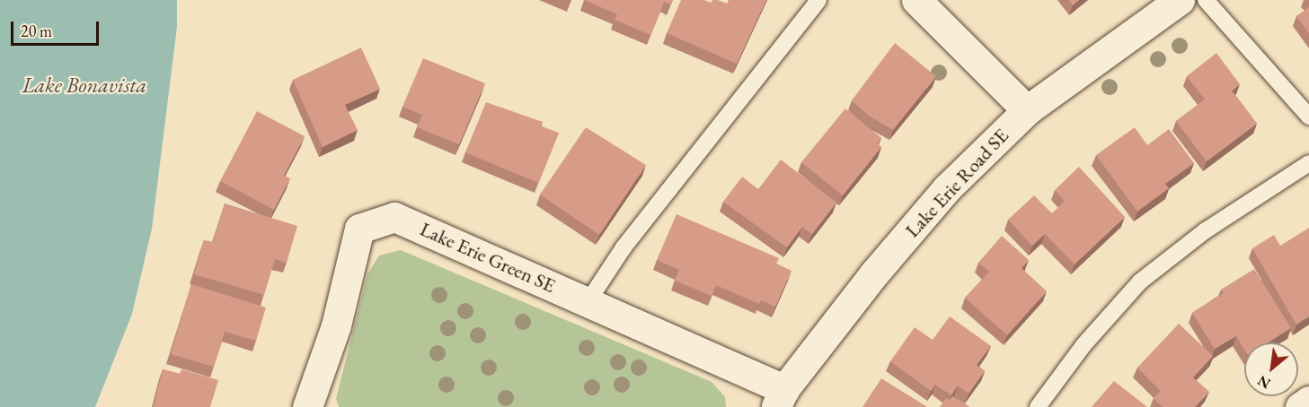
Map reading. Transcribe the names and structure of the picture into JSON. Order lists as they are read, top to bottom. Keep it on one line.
{"streets":{"street":["Lake Erie Road SE","Lake Erie Green SE"]},"crossings":[["Lake Erie Road SE","Lake Erie Green SE"]],"water":["Lake Bonavista"],"scale_bar":"20 m","north":"bottom left"}
